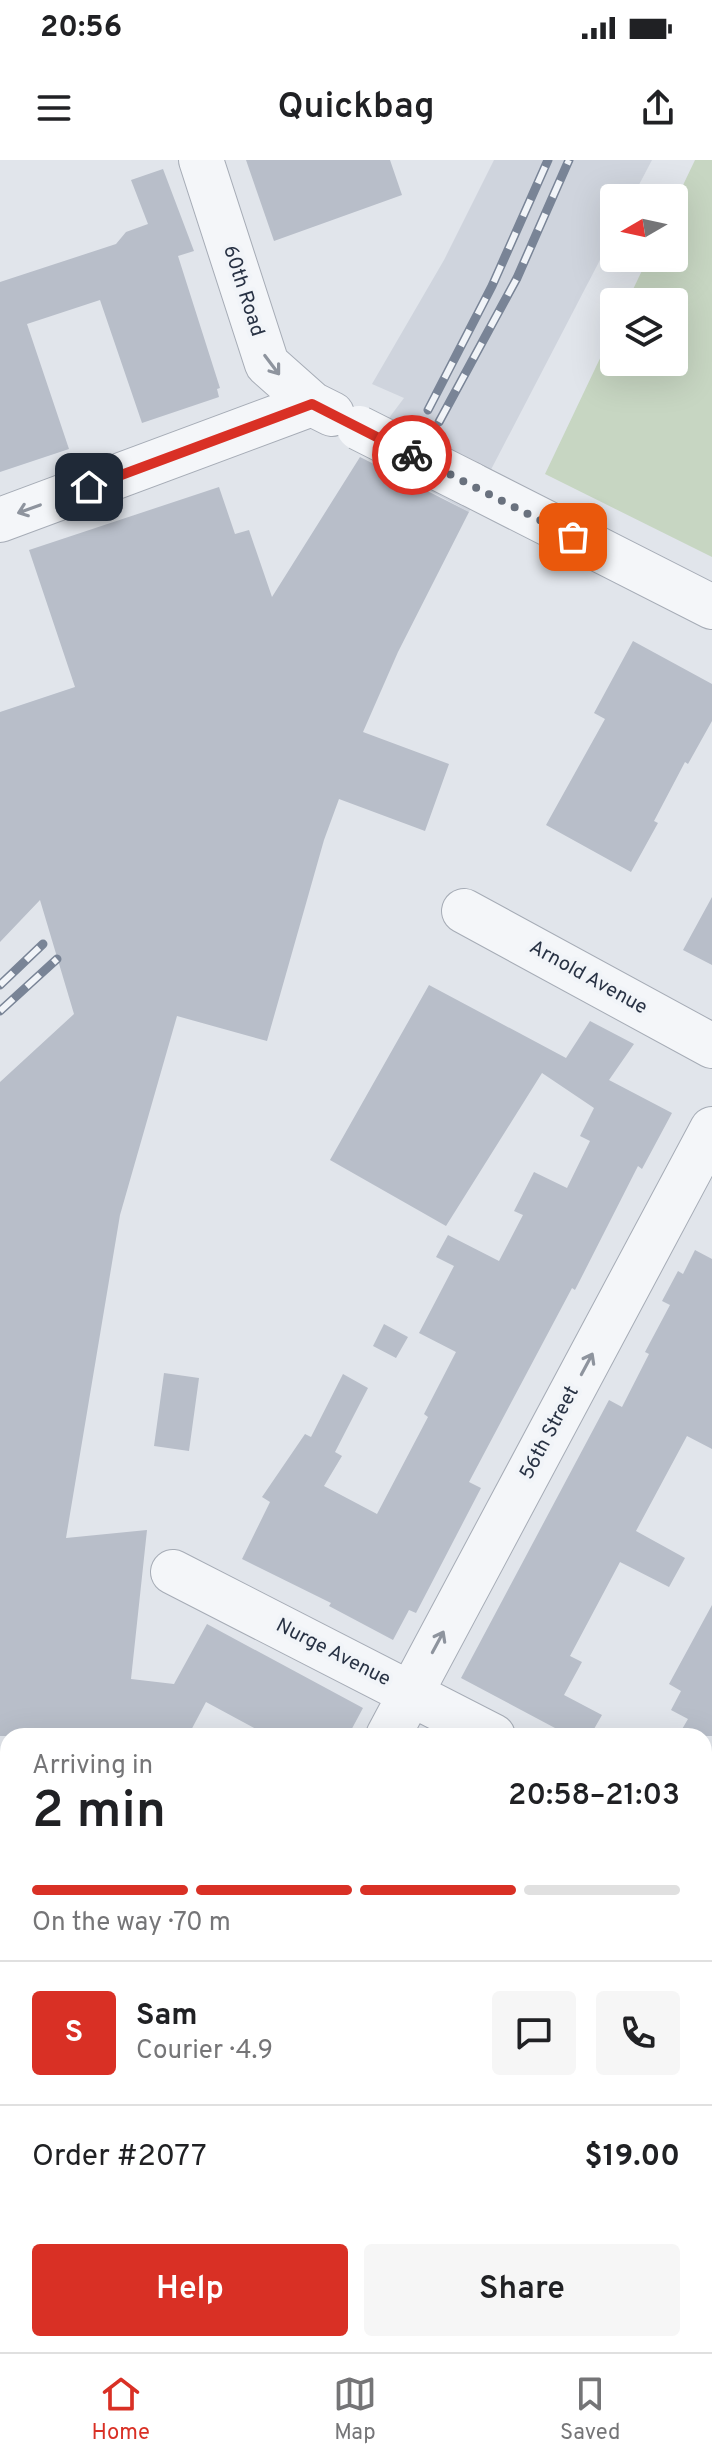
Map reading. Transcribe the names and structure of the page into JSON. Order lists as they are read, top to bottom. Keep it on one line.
{"streets":{"street":["60th Road","Arnold Avenue","56th Street","Nurge Avenue"]},"crossings":[["56th Street","Nurge Avenue"]],"one_way":["60th Road","56th Street"],"north":"left","page":{"status":"20:56","header":"Quickbag","heading":["2 min","Arriving in","20:58–21:03"],"panel":["Sam","Courier · 4.9","Order #2077","$19.00"],"bar":"On the way · 70 m","round":"S","buttons":["Help","Share"],"tabs":["Home","Map","Saved"]}}
